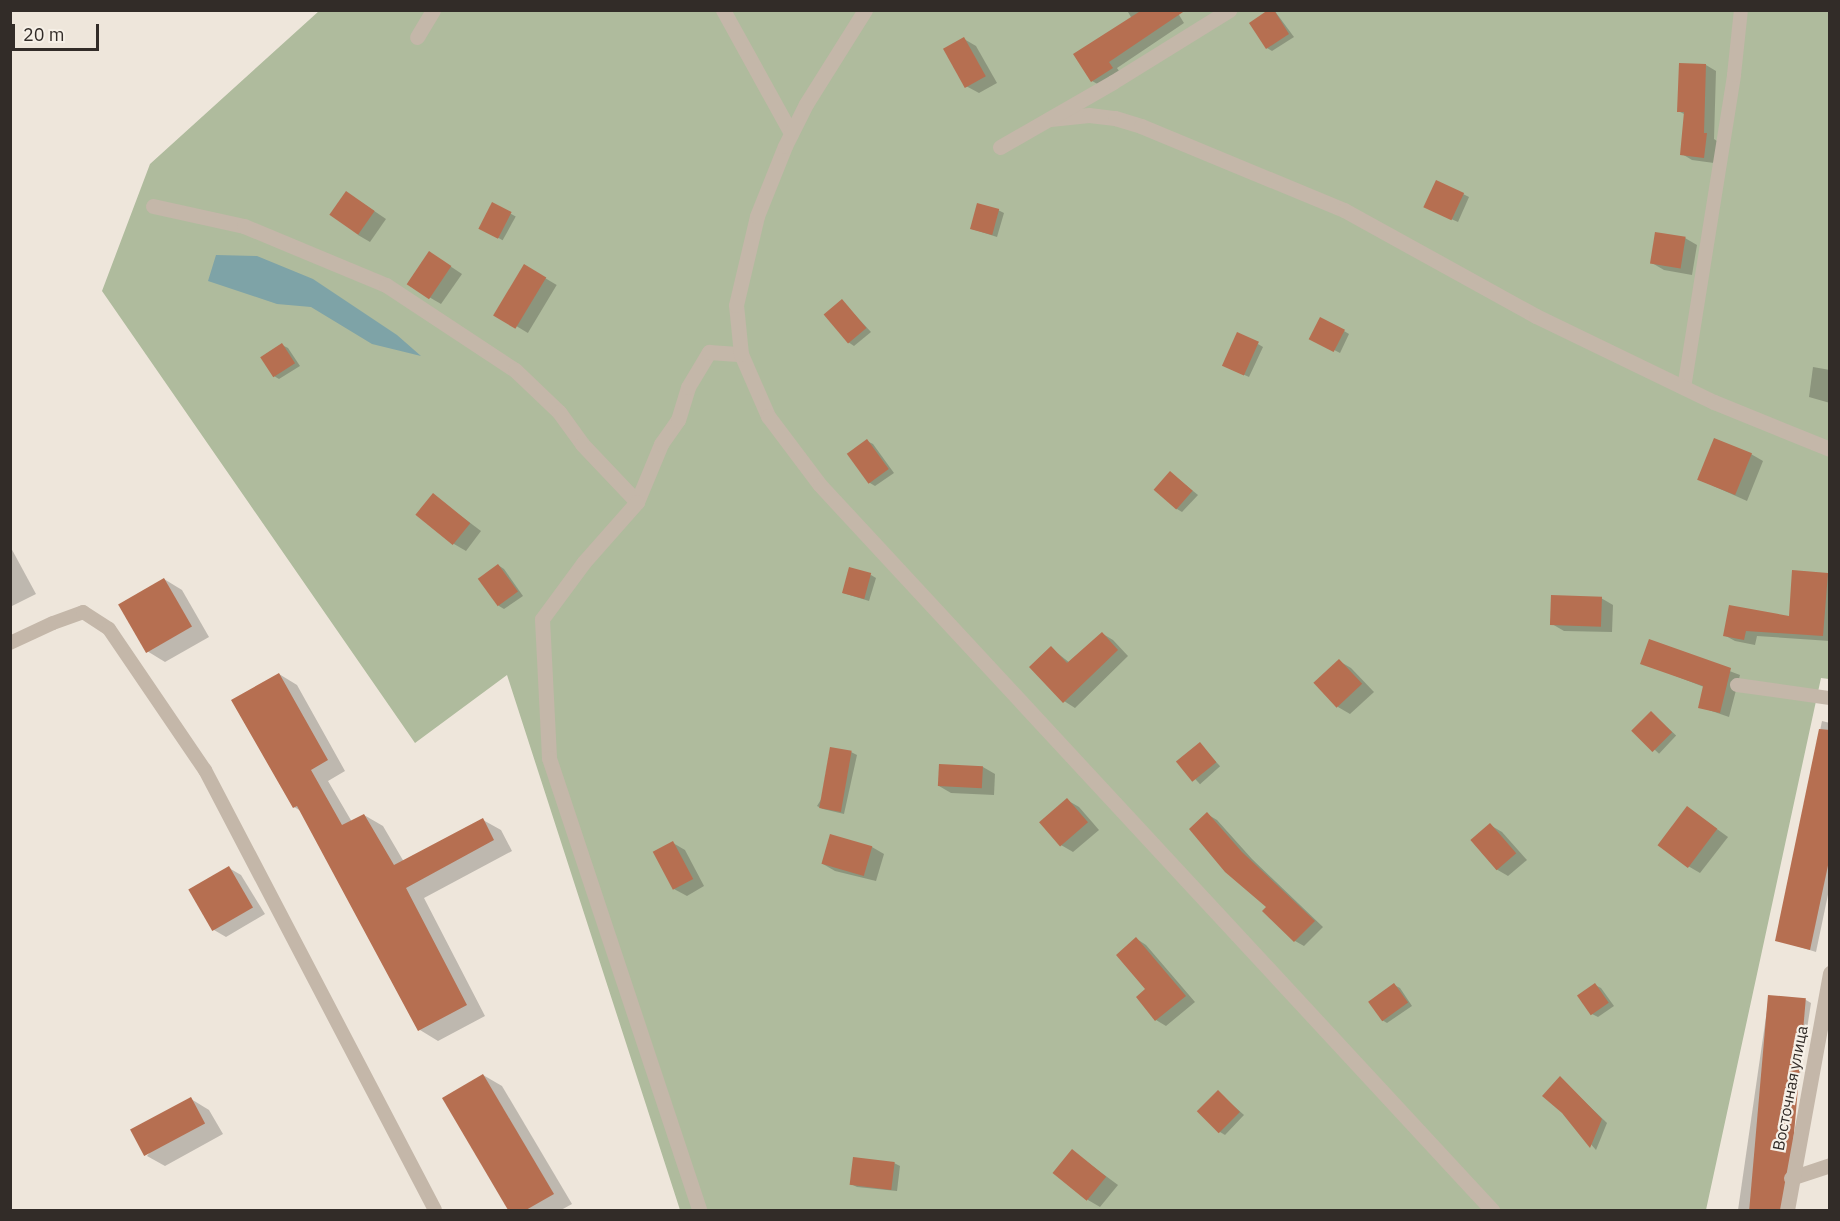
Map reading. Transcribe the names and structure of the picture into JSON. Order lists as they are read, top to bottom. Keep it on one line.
{"streets":{"street":["Восточная улица"]},"scale_bar":"20 m"}
